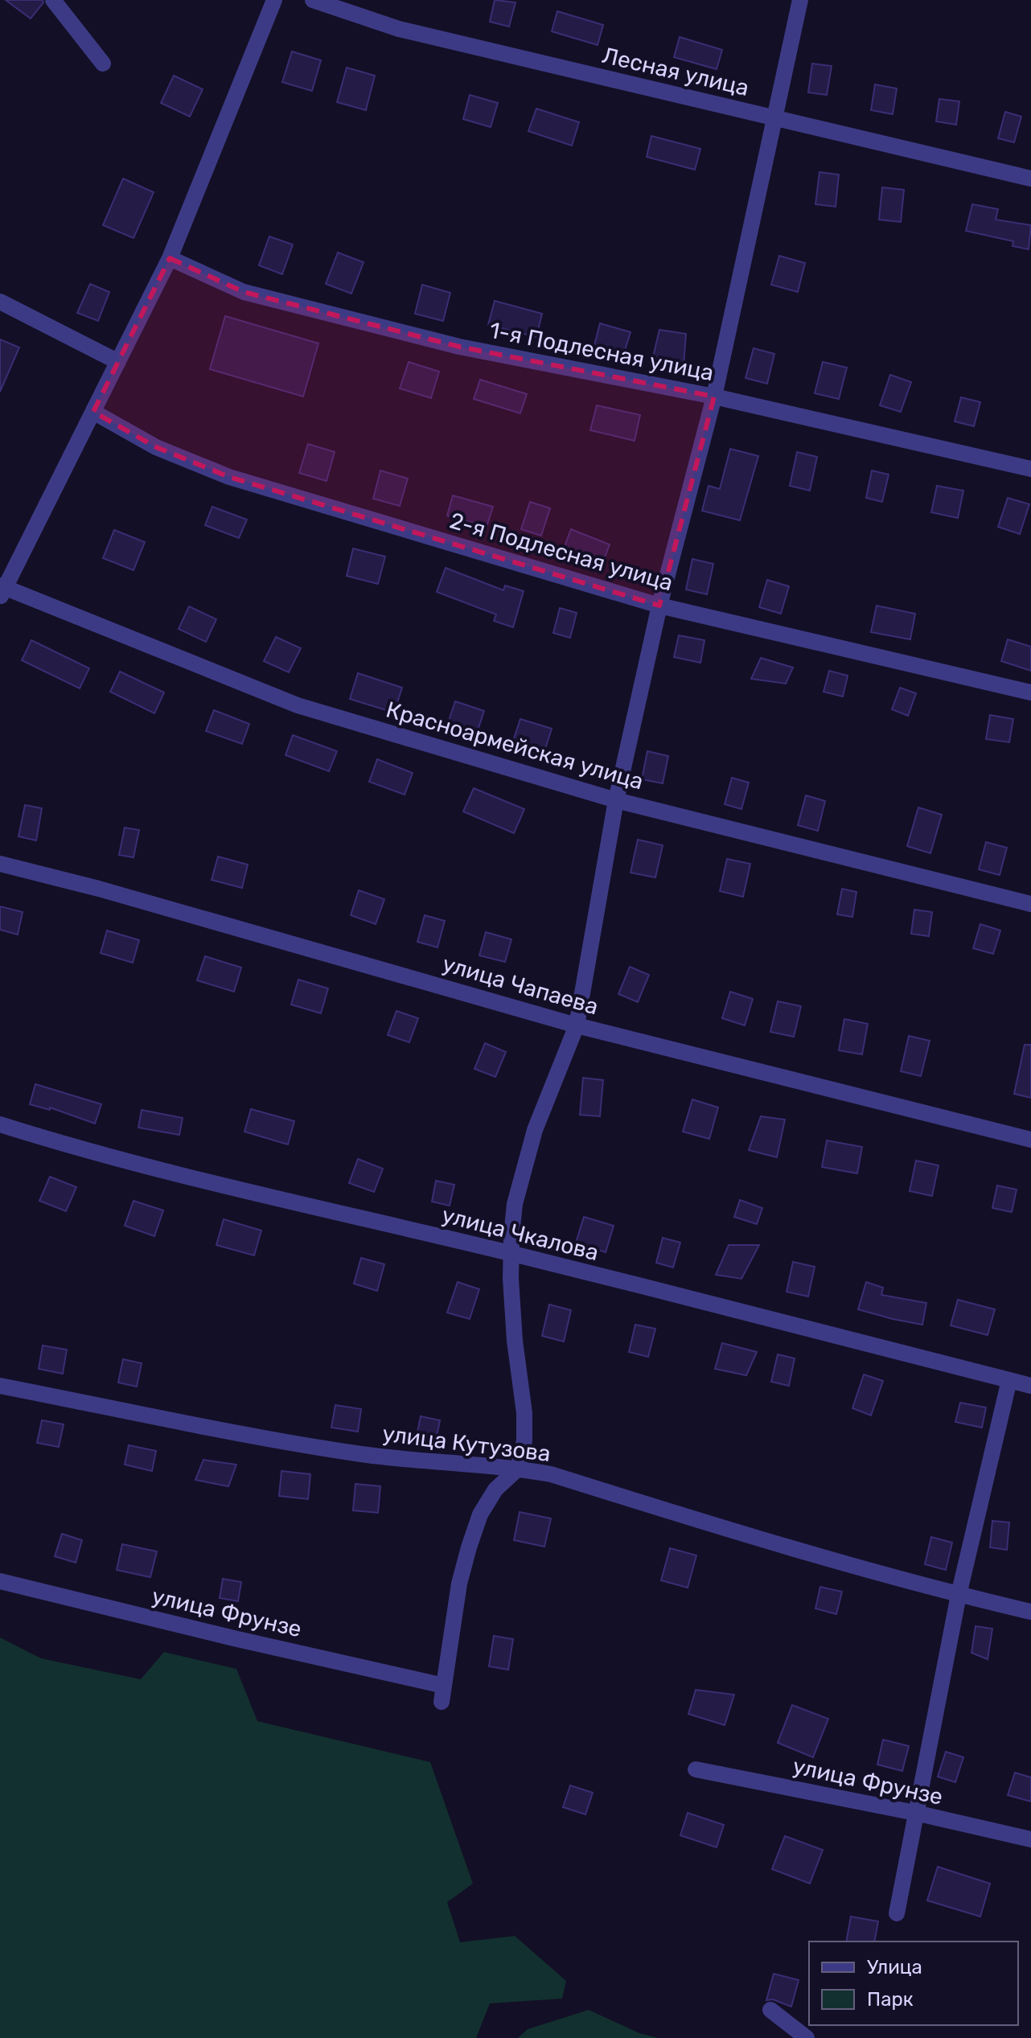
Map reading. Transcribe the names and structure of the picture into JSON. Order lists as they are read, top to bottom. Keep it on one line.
{"streets":{"street":["Лесная улица","1-я Подлесная улица","2-я Подлесная улица","Красноармейская улица","улица Чапаева","улица Чкалова","улица Кутузова","улица Фрунзе"]},"crossings":[["улица Кутузова","улица Фрунзе"]],"legend":["Улица","Парк"]}
